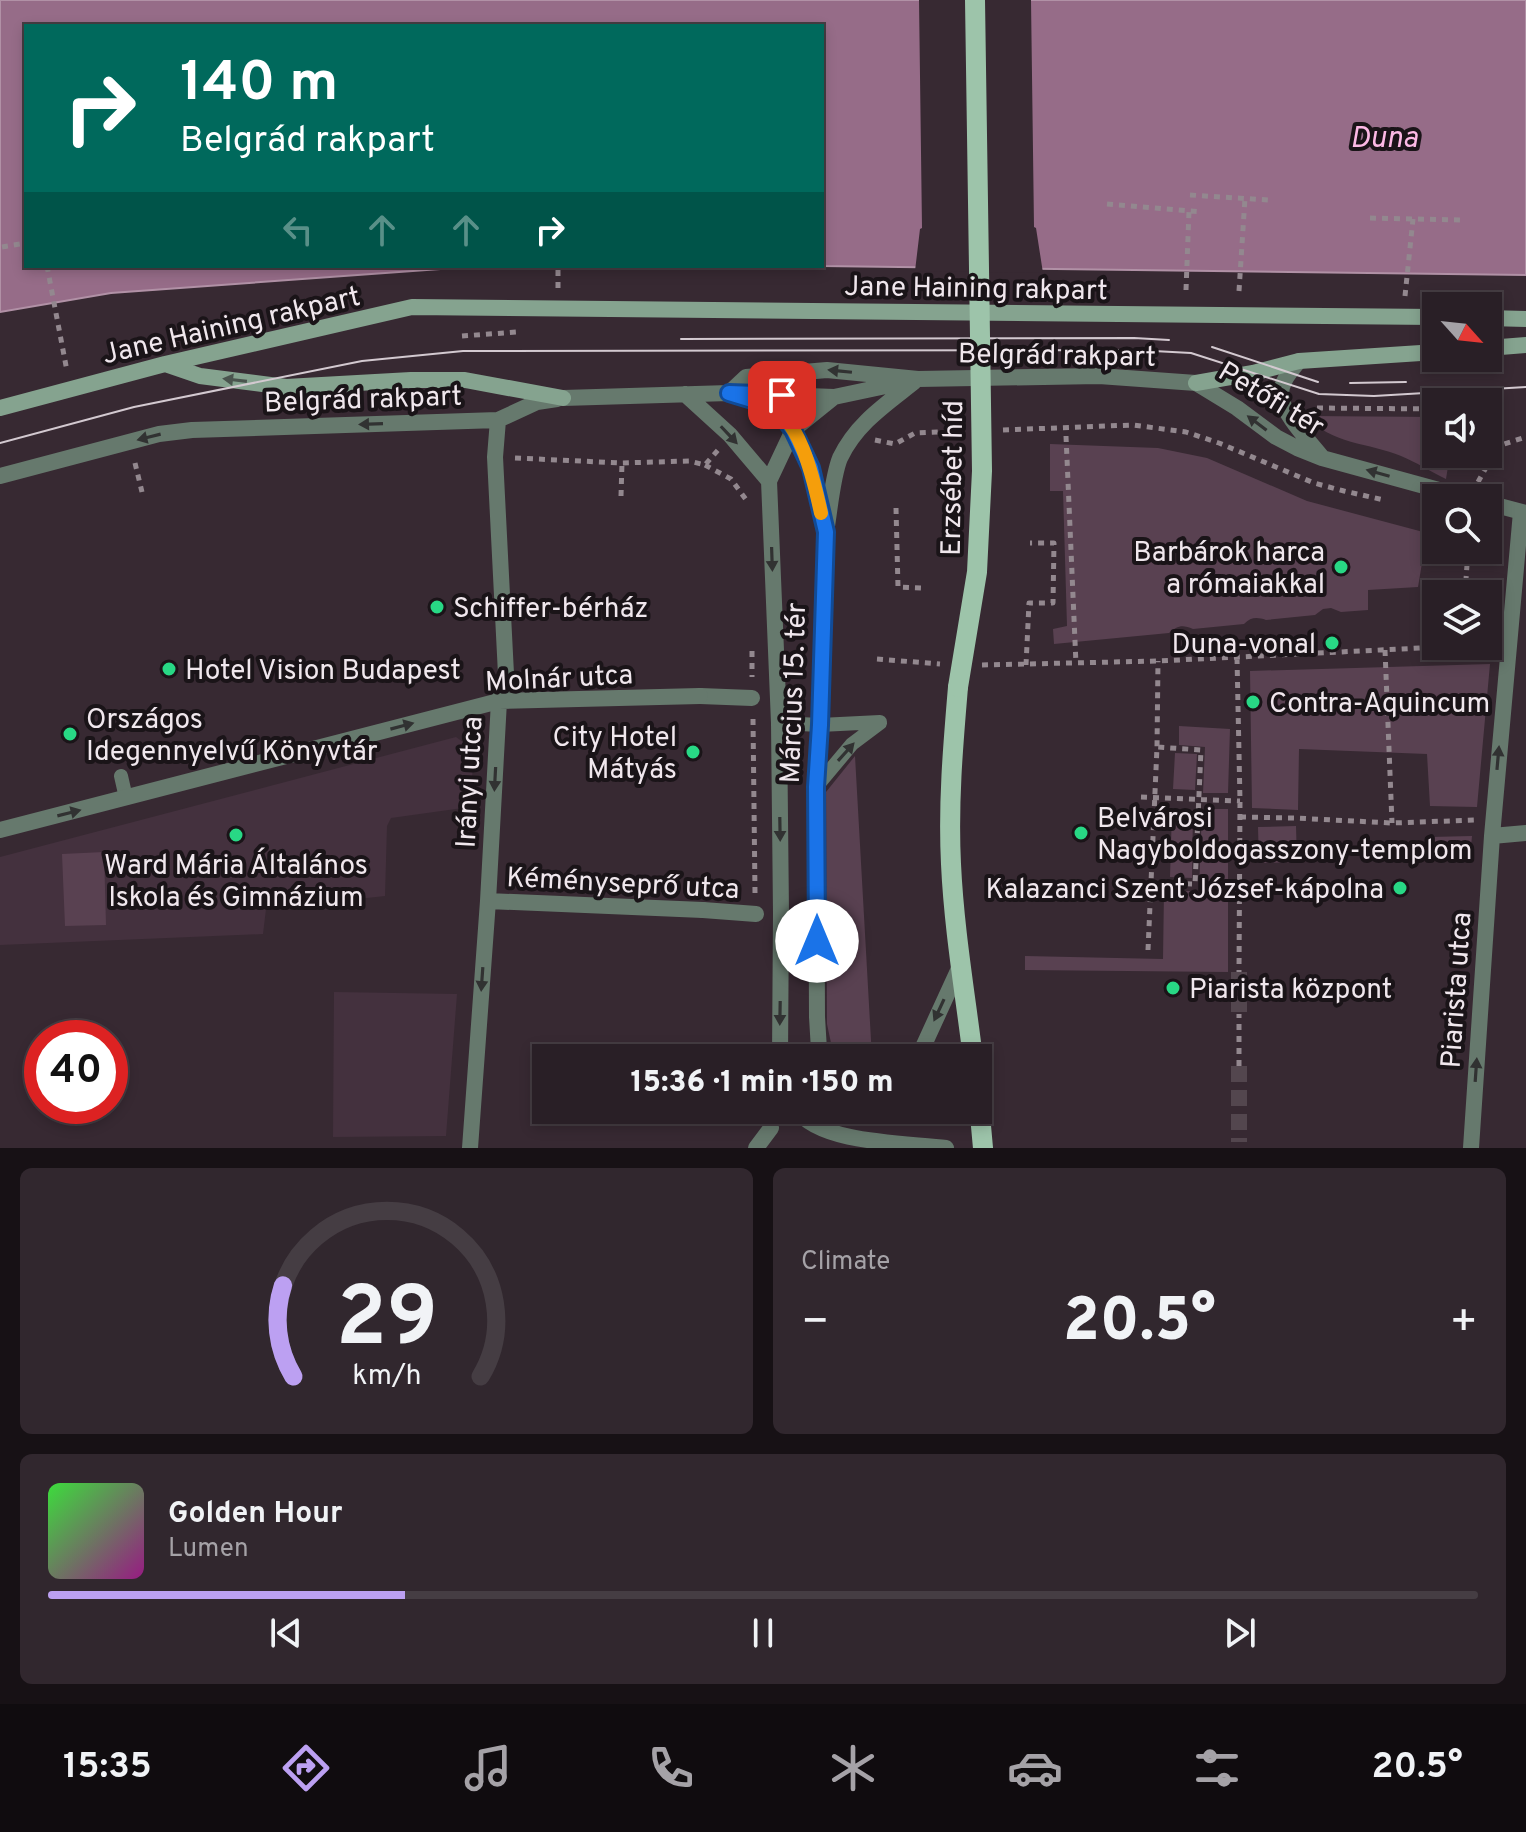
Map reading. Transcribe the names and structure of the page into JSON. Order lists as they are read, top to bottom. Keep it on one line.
{"streets":{"main road":["Jane Haining rakpart","Erzsébet híd"],"street":["Belgrád rakpart","Petőfi tér","Molnár utca","Március 15. tér","Irányi utca","Kéményseprő utca","Piarista utca"]},"crossings":[["Belgrád rakpart","Petőfi tér"],["Belgrád rakpart","Március 15. tér"],["Belgrád rakpart","Irányi utca"],["Molnár utca","Irányi utca"],["Irányi utca","Kéményseprő utca"]],"one_way":["Petőfi tér","Molnár utca","Irányi utca","Piarista utca"],"water":["Duna"],"places":["Barbárok harca a rómaiakkal","Schiffer-bérház","Duna-vonal","Hotel Vision Budapest","Contra-Aquincum","Országos Idegennyelvű Könyvtár","City Hotel Mátyás","Belvárosi Nagyboldogasszony-templom","Ward Mária Általános Iskola és Gimnázium","Kalazanci Szent József-kápolna","Piarista központ"],"north":"bottom right","page":{"turn":["140 m","Belgrád rakpart"],"limit":"40","trip":"15:36 · 1 min · 150 m","tile":"Climate","heat":["−","20.5°","+"],"song":["Golden Hour","Lumen"],"tabs":["15:35","20.5°"],"gauge":["29","km/h"]}}
